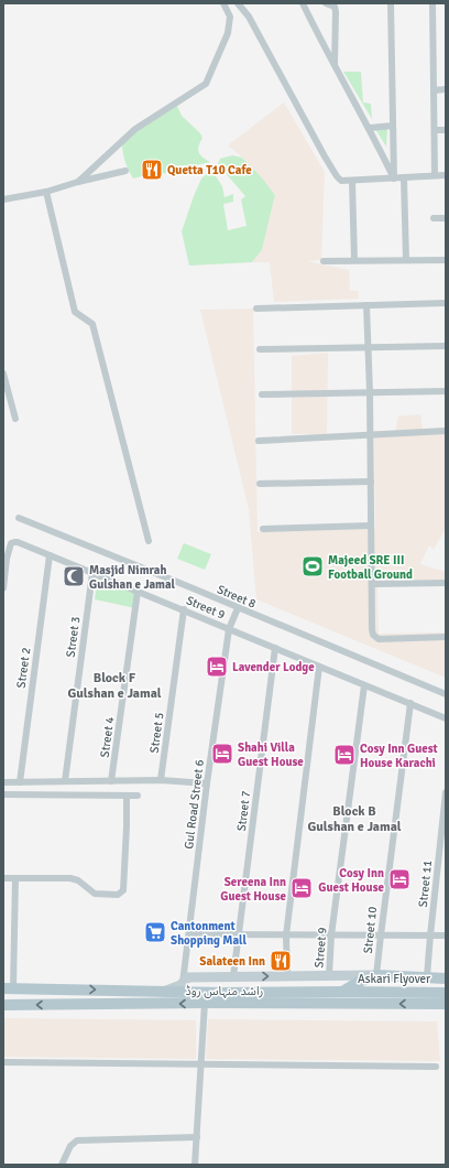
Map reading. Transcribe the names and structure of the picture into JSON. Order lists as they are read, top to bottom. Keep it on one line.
{"streets":{"main road":["Askari Flyover","راشد منہاس روڈ"],"street":["Street 8","Street 9","Street 3","Street 2","Street 5","Street 4","Gul Road Street 6","Street 7","Street 11","Street 10"]},"crossings":[["Street 8","Gul Road Street 6"],["Street 9","Street 3"],["Street 9","Street 2"],["Street 9","Street 5"],["Street 9","Street 4"],["Street 9","Gul Road Street 6"],["Street 9","Street 7"],["Street 9","Street 10"],["Askari Flyover","راشد منہاس روڈ"]],"districts":["Block F Gulshan e Jamal","Block B Gulshan e Jamal"],"places":{"restaurant":["Quetta T10 Cafe","Salateen Inn"],"sports":["Majeed SRE III Football Ground"],"mosque":["Masjid Nimrah Gulshan e Jamal"],"hotel":["Lavender Lodge","Shahi Villa Guest House","Cosy Inn Guest House Karachi","Cosy Inn Guest House","Sereena Inn Guest House"],"supermarket":["Cantonment Shopping Mall"]}}
